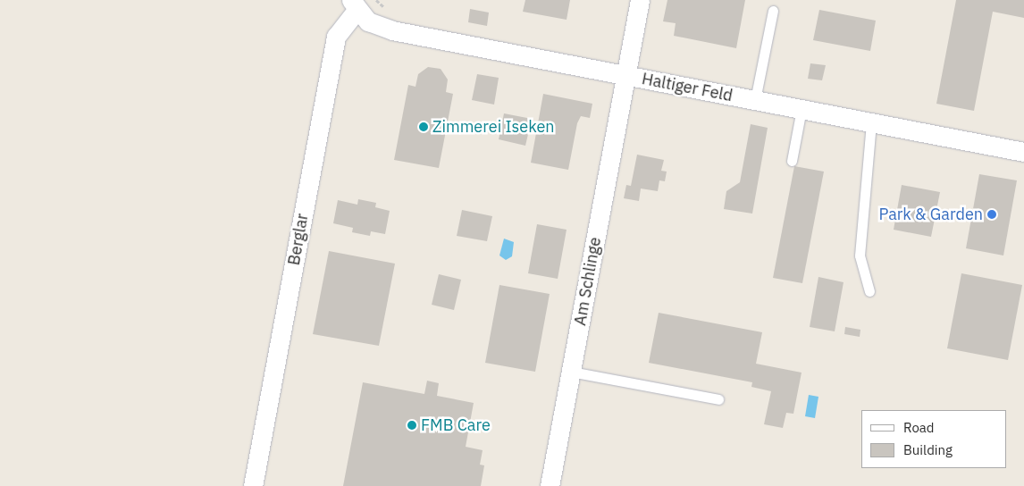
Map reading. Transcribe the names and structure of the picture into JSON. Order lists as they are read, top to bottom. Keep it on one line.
{"streets":{"street":["Haltiger Feld","Berglar","Am Schlinge"]},"crossings":[["Haltiger Feld","Berglar"],["Haltiger Feld","Am Schlinge"]],"places":["Zimmerei Iseken","Park & Garden","FMB Care"],"legend":["Road","Building"]}
